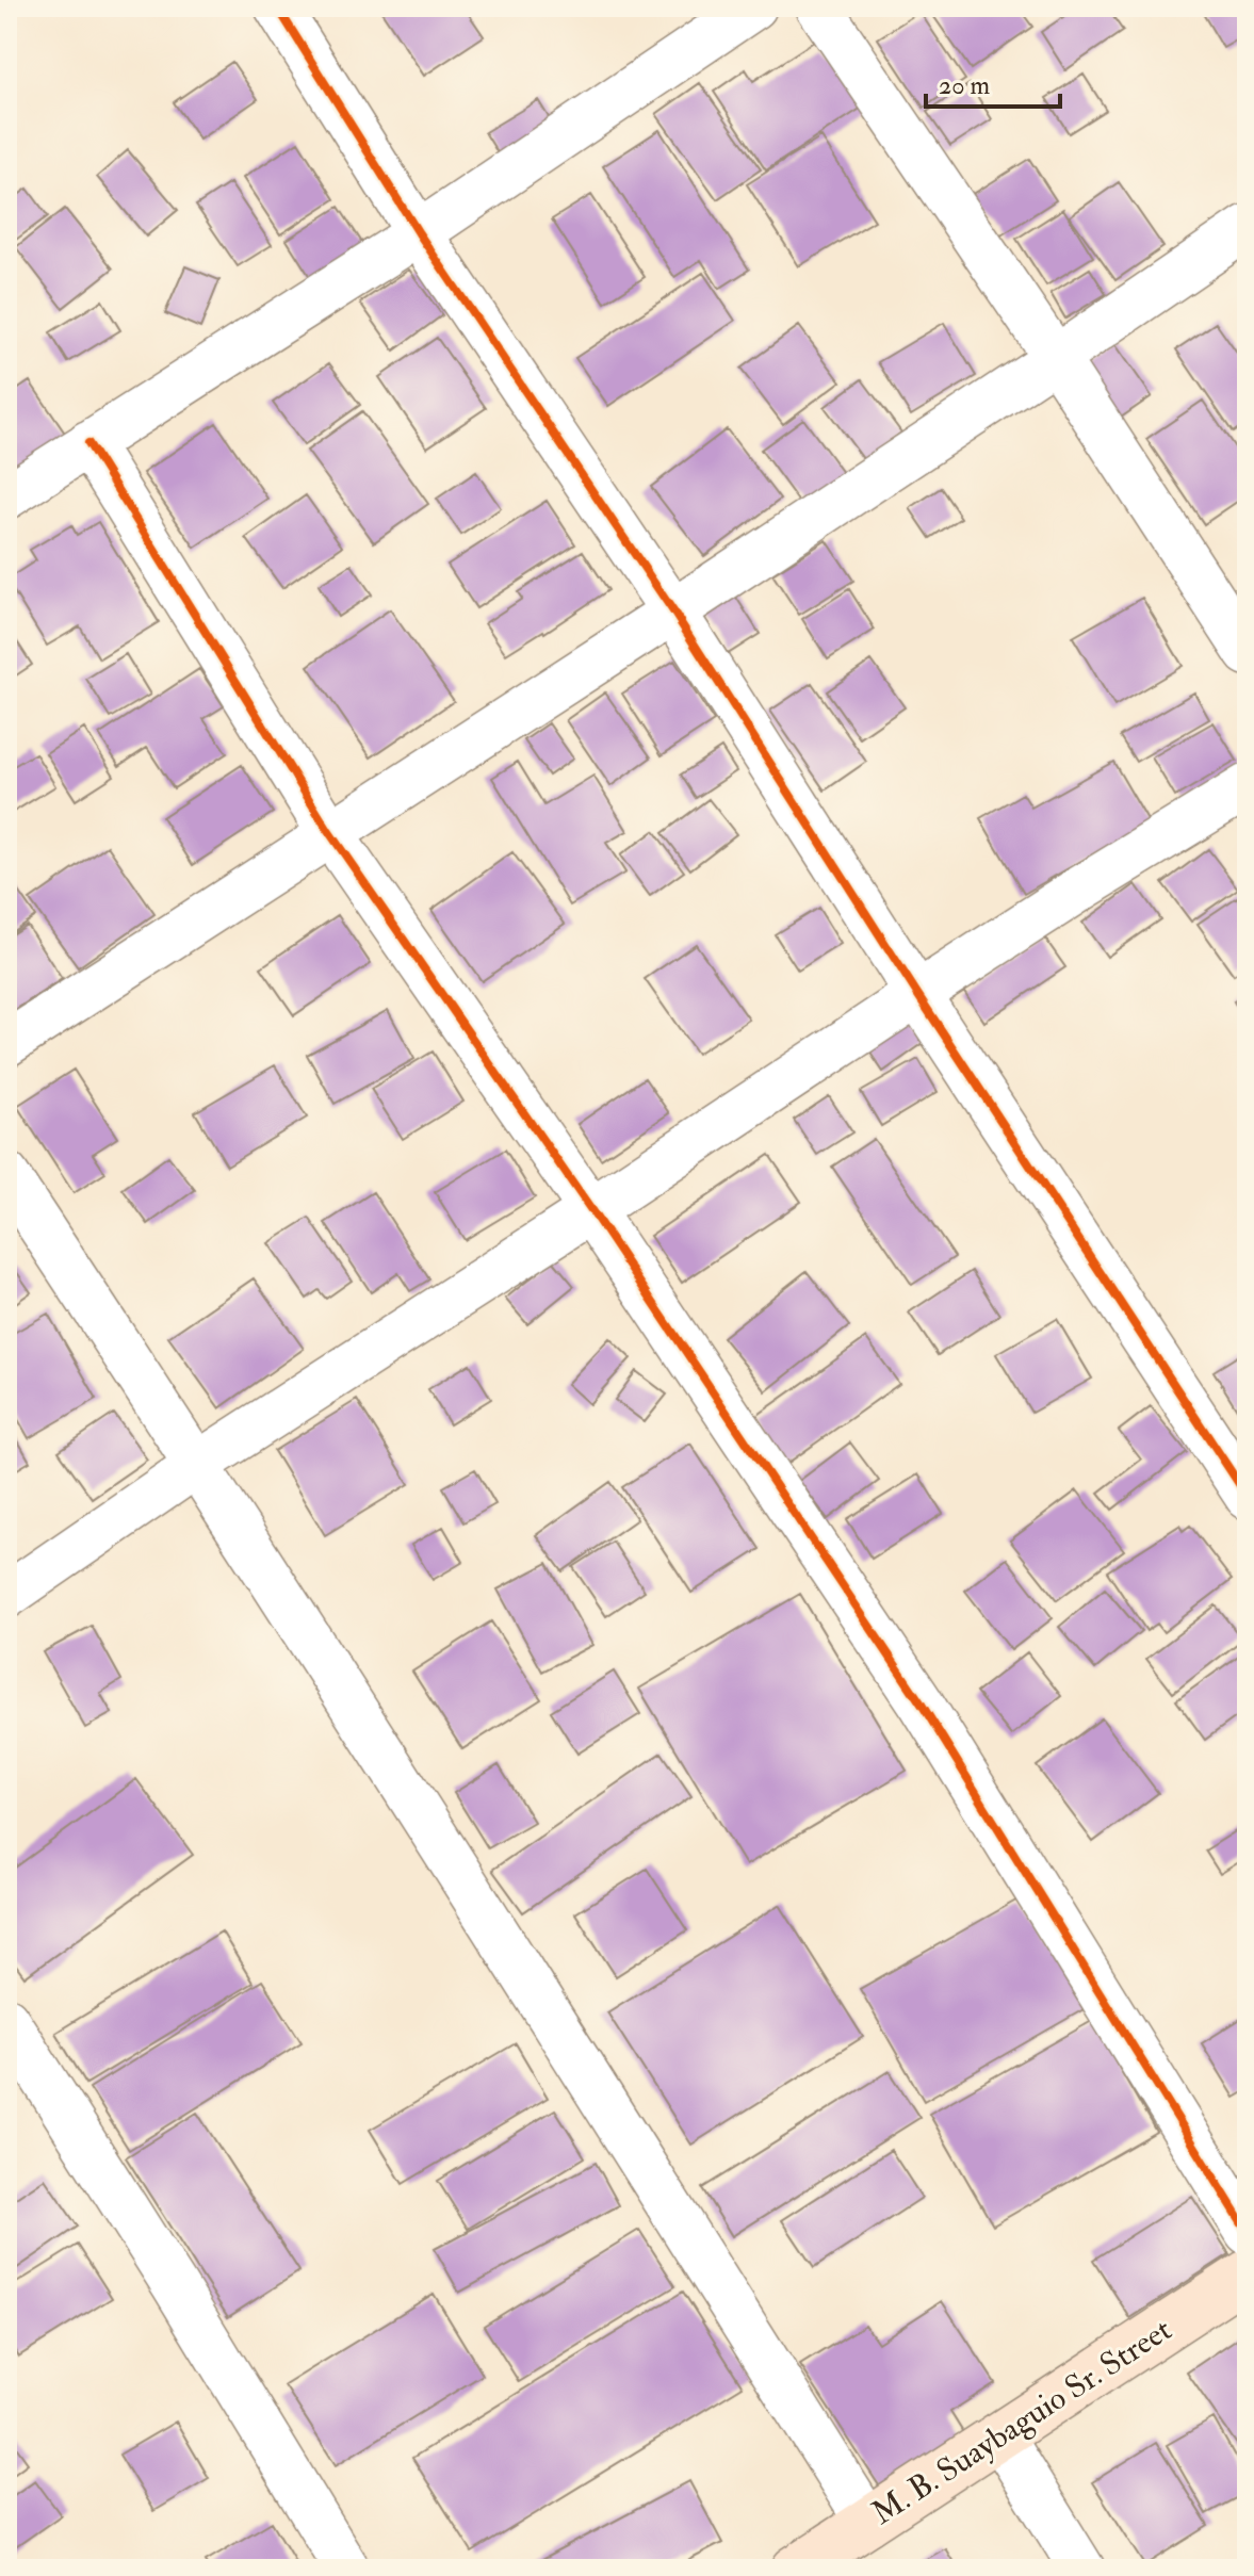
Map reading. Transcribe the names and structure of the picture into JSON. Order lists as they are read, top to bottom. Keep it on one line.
{"streets":{"street":["M. B. Suaybaguio Sr. Street"]},"scale_bar":"20 m"}
